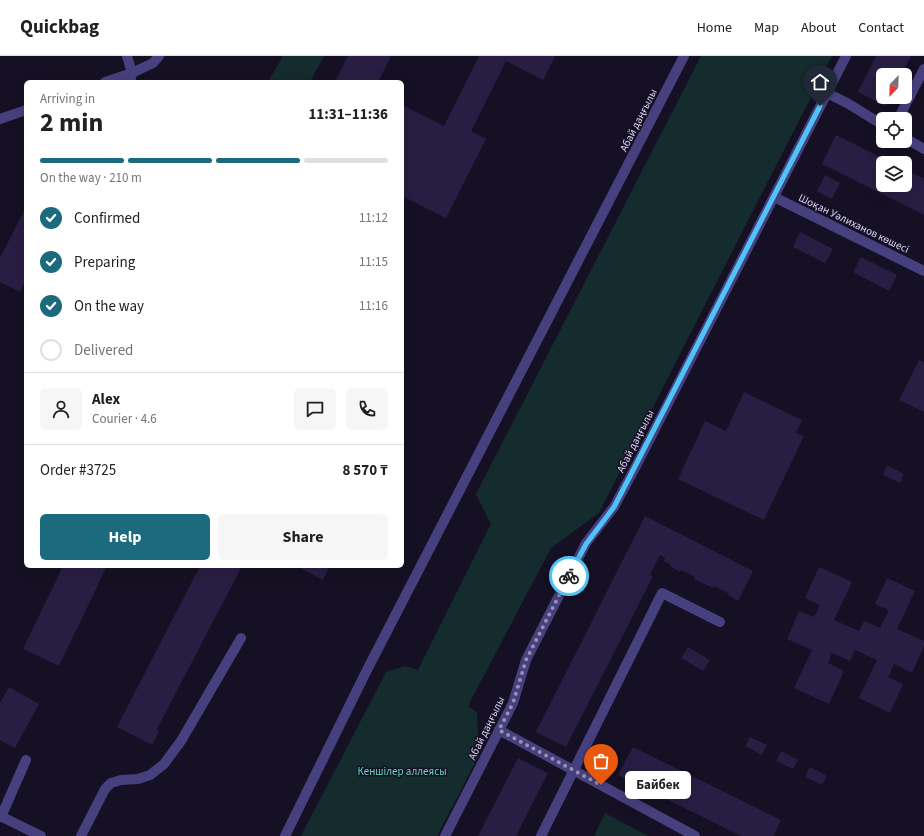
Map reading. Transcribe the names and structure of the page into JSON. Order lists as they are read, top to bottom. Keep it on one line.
{"streets":{"street":["Абай даңғылы","Шоқан Уәлиханов көшесі"]},"crossings":[["Абай даңғылы","Шоқан Уәлиханов көшесі"]],"parks":["Кеншілер аллеясы"],"places":["Байбек"],"north":"bottom left","page":{"header":"Quickbag","nav":["Home","Map","About","Contact"],"heading":["2 min","Arriving in","11:31–11:36"],"panel":["Alex","Courier · 4.6","Order #3725","8 570 ₸"],"bar":"On the way · 210 m","list":[["Confirmed","11:12"],["Preparing","11:15"],["On the way","11:16"],"Delivered"],"buttons":["Help","Share"],"bubble":"Байбек"}}
